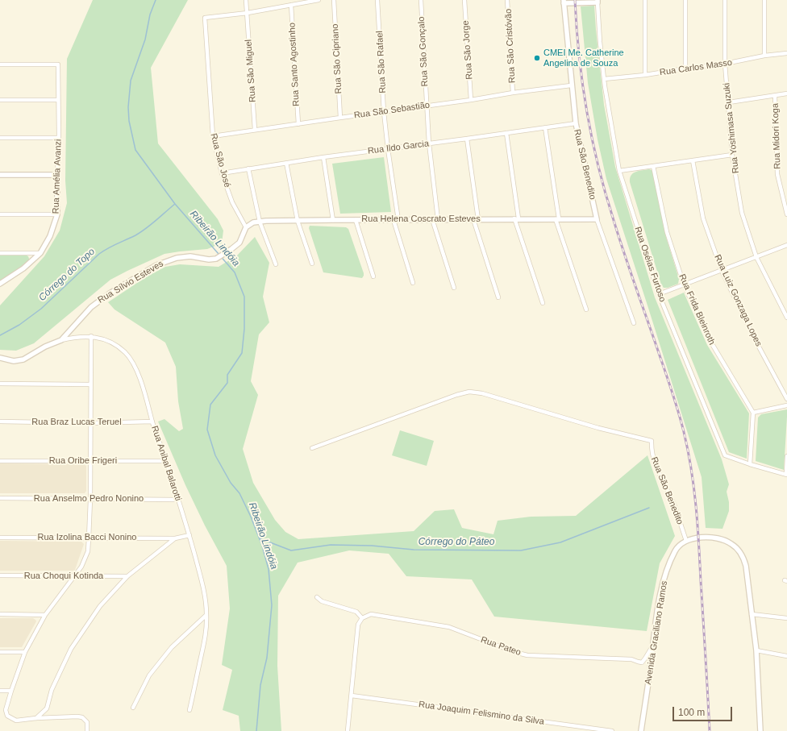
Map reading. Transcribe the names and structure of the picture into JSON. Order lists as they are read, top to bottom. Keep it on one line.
{"streets":{"street":["Rua São Cristóvão","Rua São Jorge","Rua São Gonçalo","Rua São Cipriano","Rua São Rafael","Rua Santo Agostinho","Rua Carlos Masso","Rua São Miguel","Rua São Sebastião","Rua Yoshimasa Suzuki","Rua Midori Koga","Rua Ildo Garcia","Rua São José","Rua São Benedito","Rua Amélia Avanzi","Rua Helena Coscrato Esteves","Rua Oséias Furtoso","Rua Sílvio Esteves","Rua Luiz Gonzaga Lopes","Rua Frida Bleinroth","Rua Braz Lucas Teruel","Rua Oribe Frigeri","Rua Anibal Balarotti","Rua Anselmo Pedro Nonino","Rua Izolina Bacci Nonino","Rua Choqui Kotinda","Avenida Graciliano Ramos","Rua Pateo","Rua Joaquim Felismino da Silva"]},"crossings":[["Rua São Cristóvão","Rua São Sebastião"],["Rua São Jorge","Rua São Sebastião"],["Rua São Gonçalo","Rua São Sebastião"],["Rua São Gonçalo","Rua Ildo Garcia"],["Rua São Gonçalo","Rua Helena Coscrato Esteves"],["Rua São Cipriano","Rua São Sebastião"],["Rua São Rafael","Rua São Sebastião"],["Rua São Rafael","Rua Ildo Garcia"],["Rua São Rafael","Rua Helena Coscrato Esteves"],["Rua Santo Agostinho","Rua São Sebastião"],["Rua Carlos Masso","Rua Yoshimasa Suzuki"],["Rua Carlos Masso","Rua Oséias Furtoso"],["Rua São Miguel","Rua São Sebastião"],["Rua São Miguel","Rua São José"],["Rua São Sebastião","Rua São José"],["Rua São Sebastião","Rua São Benedito"],["Rua Ildo Garcia","Rua São José"],["Rua Ildo Garcia","Rua São Benedito"],["Rua São José","Rua Helena Coscrato Esteves"],["Rua São José","Rua Sílvio Esteves"],["Rua São Benedito","Rua Helena Coscrato Esteves"],["Rua São Benedito","Avenida Graciliano Ramos"],["Rua Helena Coscrato Esteves","Rua Sílvio Esteves"],["Rua Sílvio Esteves","Rua Anibal Balarotti"],["Rua Braz Lucas Teruel","Rua Anibal Balarotti"],["Rua Oribe Frigeri","Rua Anibal Balarotti"],["Rua Anibal Balarotti","Rua Anselmo Pedro Nonino"],["Avenida Graciliano Ramos","Rua Pateo"]],"water":["Ribeirão Lindóia","Córrego do Topo","Córrego do Páteo"],"places":["CMEI Me. Catherine Angelina de Souza"],"scale_bar":"100 m"}
